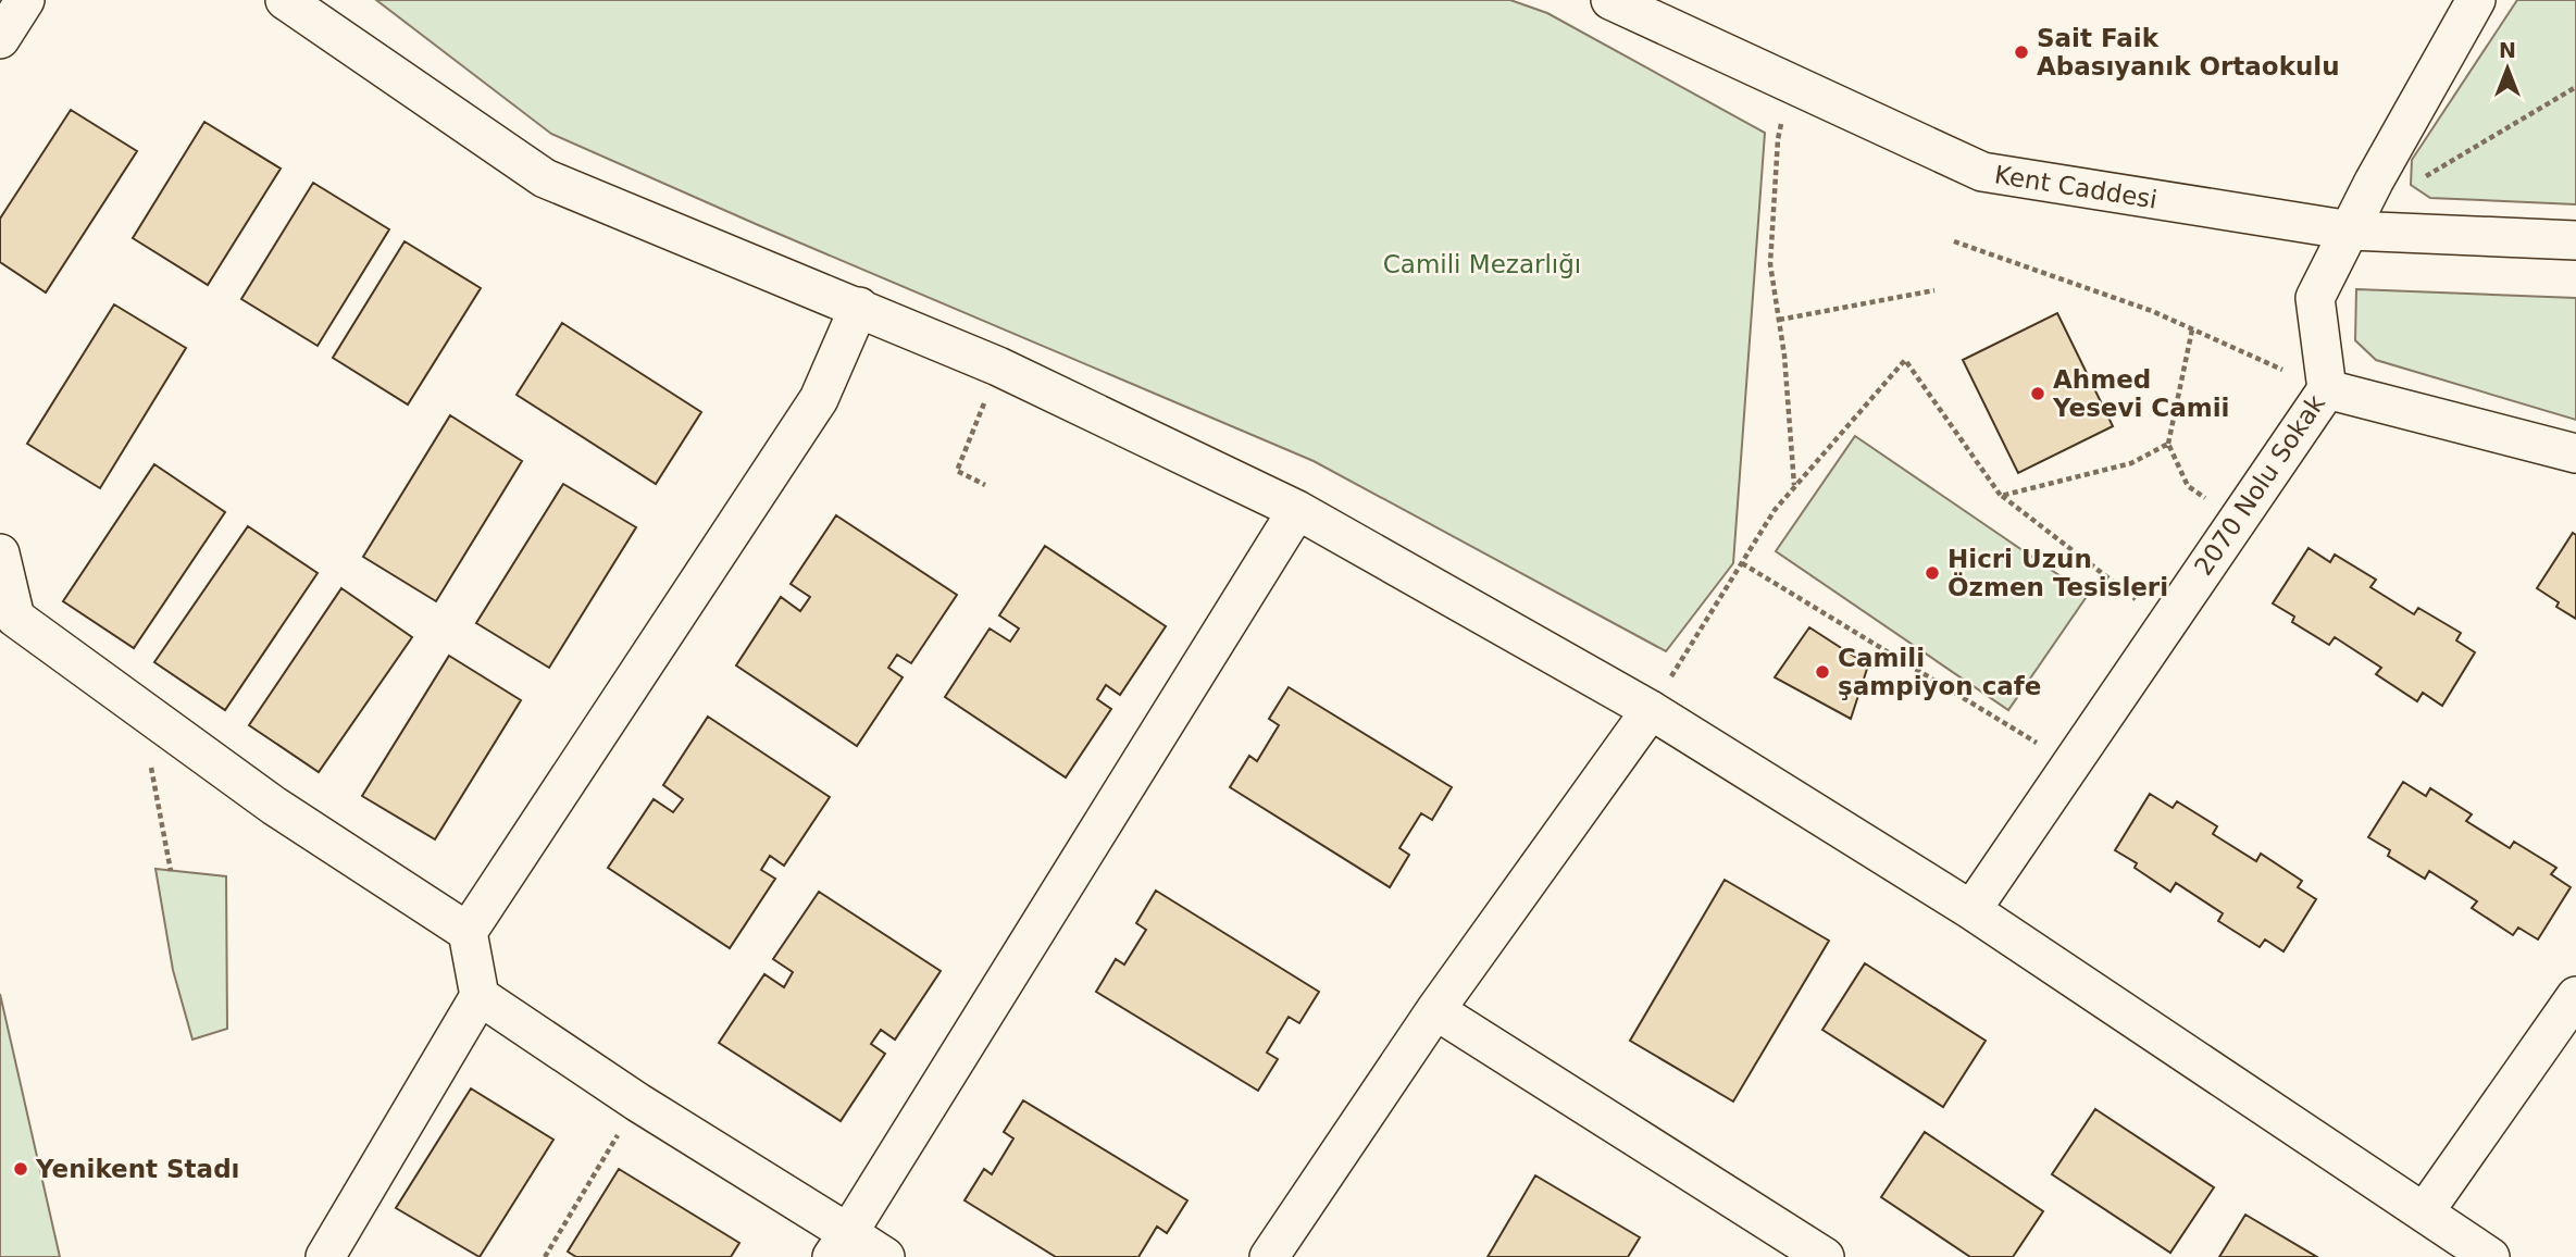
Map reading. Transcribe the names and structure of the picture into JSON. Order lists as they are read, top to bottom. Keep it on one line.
{"streets":{"street":["Kent Caddesi","2070 Nolu Sokak"]},"crossings":[["Kent Caddesi","2070 Nolu Sokak"]],"parks":["Camili Mezarlığı"],"places":["Sait Faik Abasıyanık Ortaokulu","Ahmed Yesevi Camii","Hicri Uzun Özmen Tesisleri","Camili şampiyon cafe","Yenikent Stadı"],"north":"top"}
